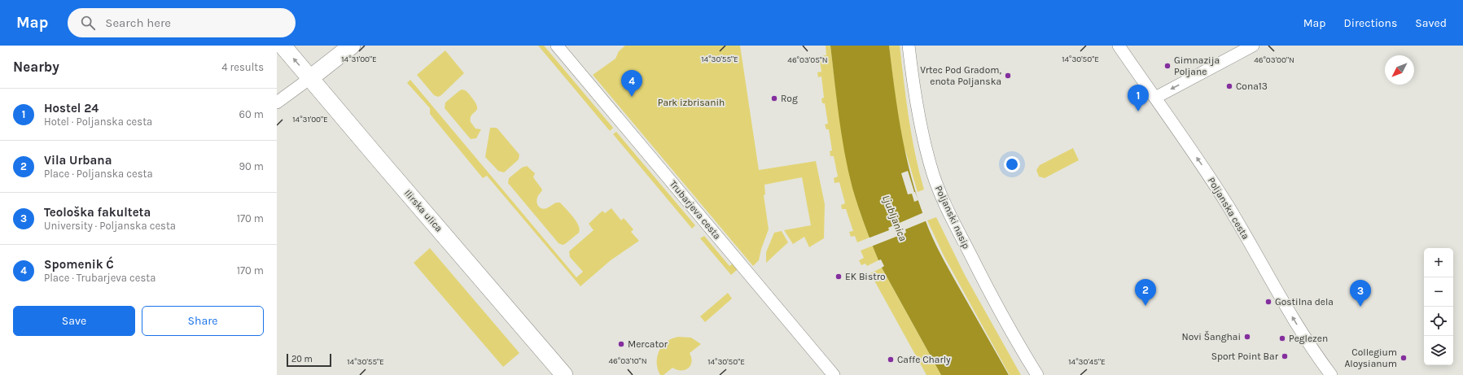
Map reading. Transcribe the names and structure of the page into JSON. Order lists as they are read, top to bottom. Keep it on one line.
{"streets":{"main road":["Ilirska ulica"],"street":["Poljanska cesta","Trubarjeva cesta","Poljanski nasip"]},"one_way":["Poljanska cesta"],"water":["Ljubljanica"],"parks":["Park izbrisanih"],"places":["Gimnazija Poljane","Vrtec Pod Gradom, enota Poljanska","Cona13","Rog","EK Bistro","Gostilna dela","Novi Šanghai","Peglezen","Mercator","Sport Point Bar","Collegium Aloysianum","Caffe Charly"],"scale_bar":"20 m","north":"bottom left","page":{"header":"Map","search":"Search here","nav":["Map","Directions","Saved"],"heading":["Nearby","4 results"],"pins":["4","1","2","3"],"list":[{"mark":"1","name":"Hostel 24","note":"Hotel · Poljanska cesta","value":"60 m"},{"mark":"2","name":"Vila Urbana","note":"Place · Poljanska cesta","value":"90 m"},{"mark":"3","name":"Teološka fakulteta","note":"University · Poljanska cesta","value":"170 m"},{"mark":"4","name":"Spomenik Ć","note":"Place · Trubarjeva cesta","value":"170 m"}],"map_buttons":["+","−"],"buttons":["Save","Share"],"scale":"20 m"},"coordinates":["14°31'00\"E","14°30'55\"E","14°30'50\"E","46°03'05\"N","46°03'00\"N","46°03'10\"N","14°30'45\"E"]}
